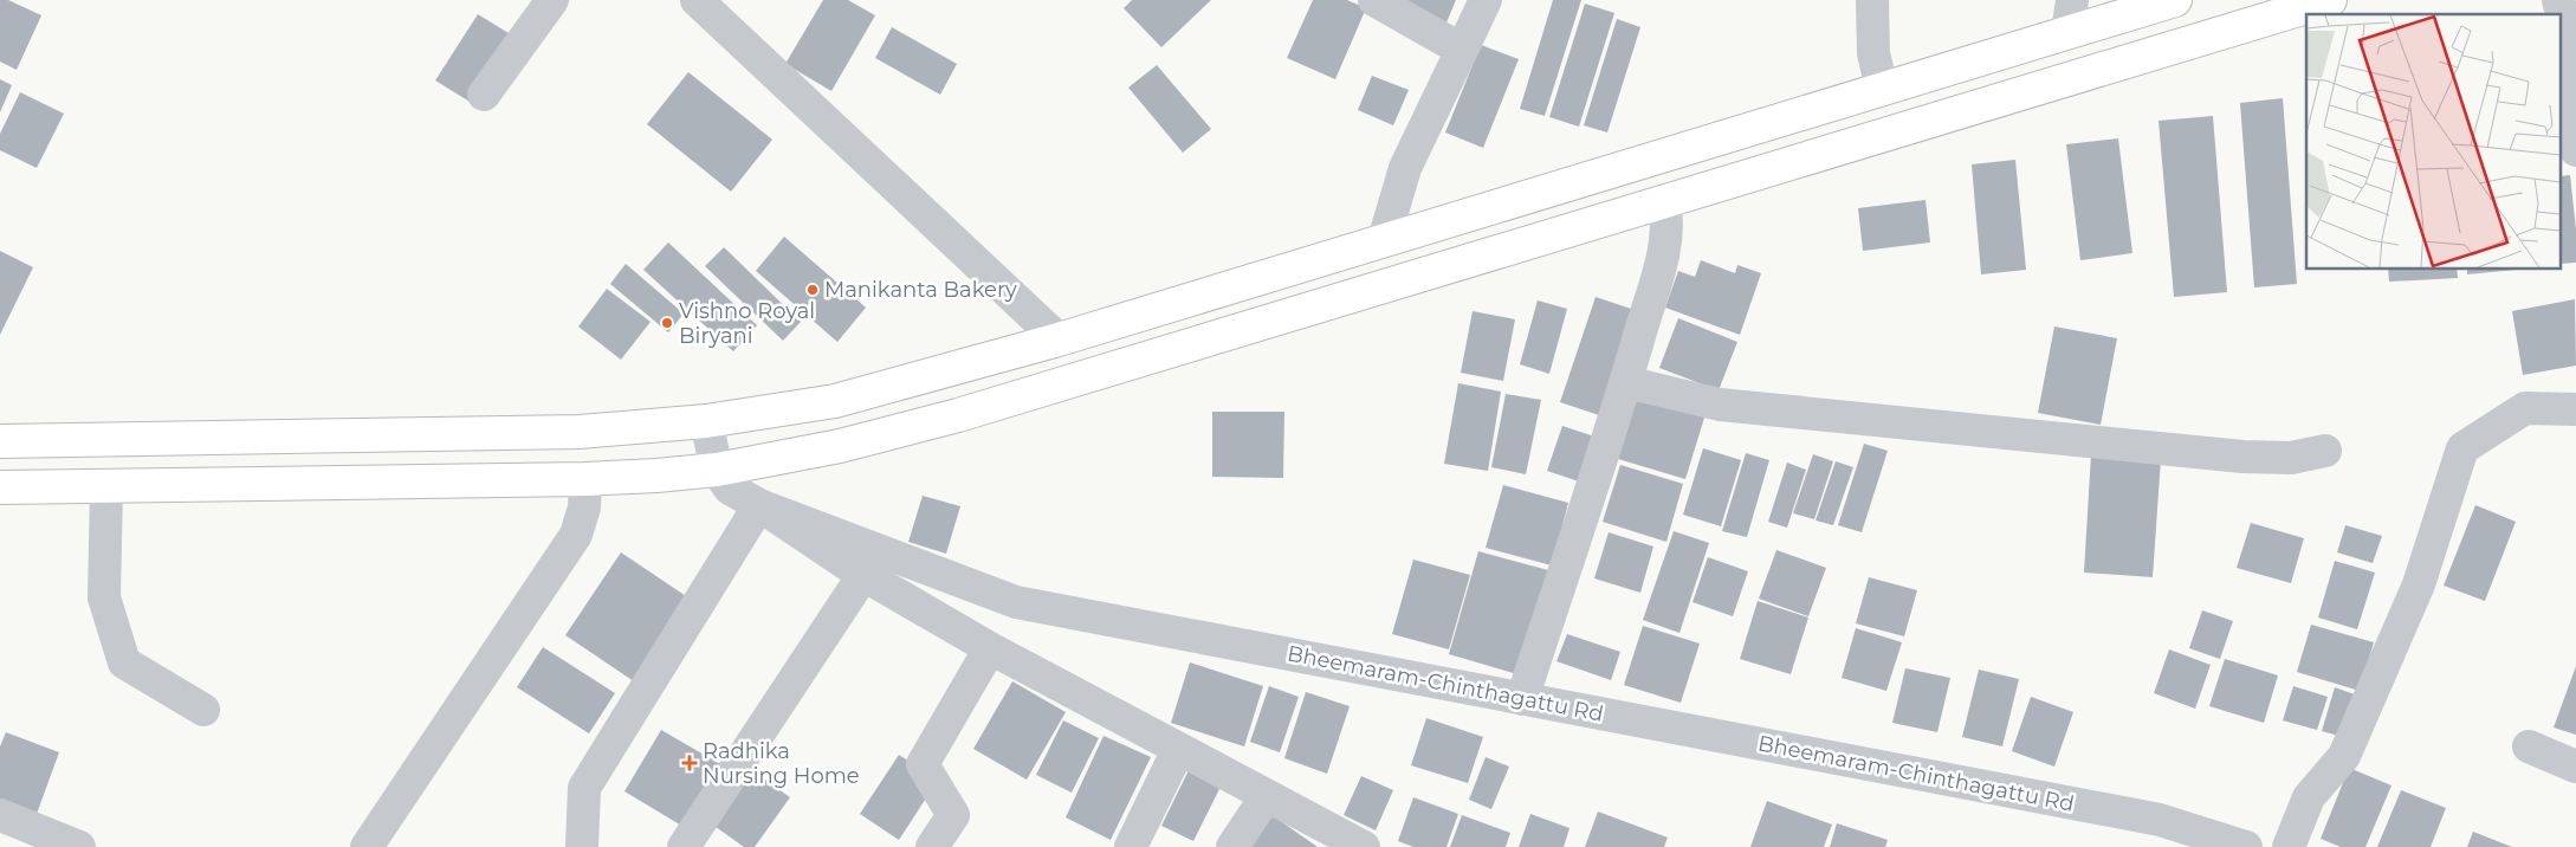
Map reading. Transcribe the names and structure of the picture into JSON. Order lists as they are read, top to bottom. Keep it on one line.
{"streets":{"street":["Bheemaram-Chinthagattu Rd"]},"places":{"other":["Manikanta Bakery","Vishno Royal Biryani"],"health":["Radhika Nursing Home"]}}
